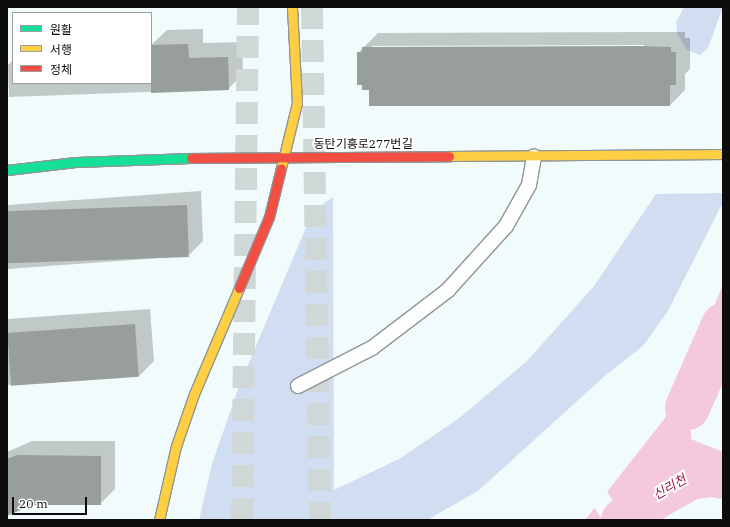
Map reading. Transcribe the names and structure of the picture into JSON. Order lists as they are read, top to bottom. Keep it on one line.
{"streets":{"street":["동탄기흥로277번길"]},"water":["신리천"],"legend":["원활","서행","정체"],"scale_bar":"20 m"}
